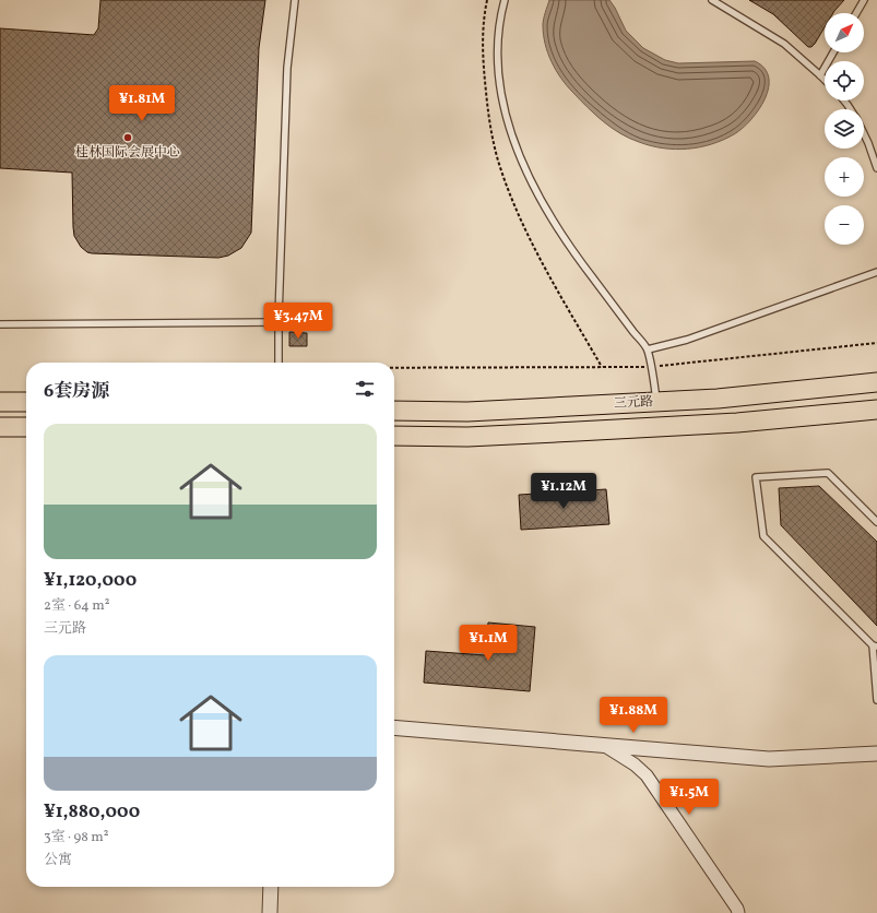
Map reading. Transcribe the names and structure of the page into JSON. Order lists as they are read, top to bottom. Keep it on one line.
{"streets":{"main road":["三元路"]},"places":["桂林国际会展中心"],"north":"top right","page":{"map_buttons":["+","−"],"price":["¥1.81M","¥3.47M","¥1.12M","¥1.1M","¥1.88M","¥1.5M"],"heading":"6套房源","list":[{"name":"¥1,120,000","note":"2室 · 64 m² · 三元路"},{"name":"¥1,880,000","note":"3室 · 98 m² · 公寓"}]}}
